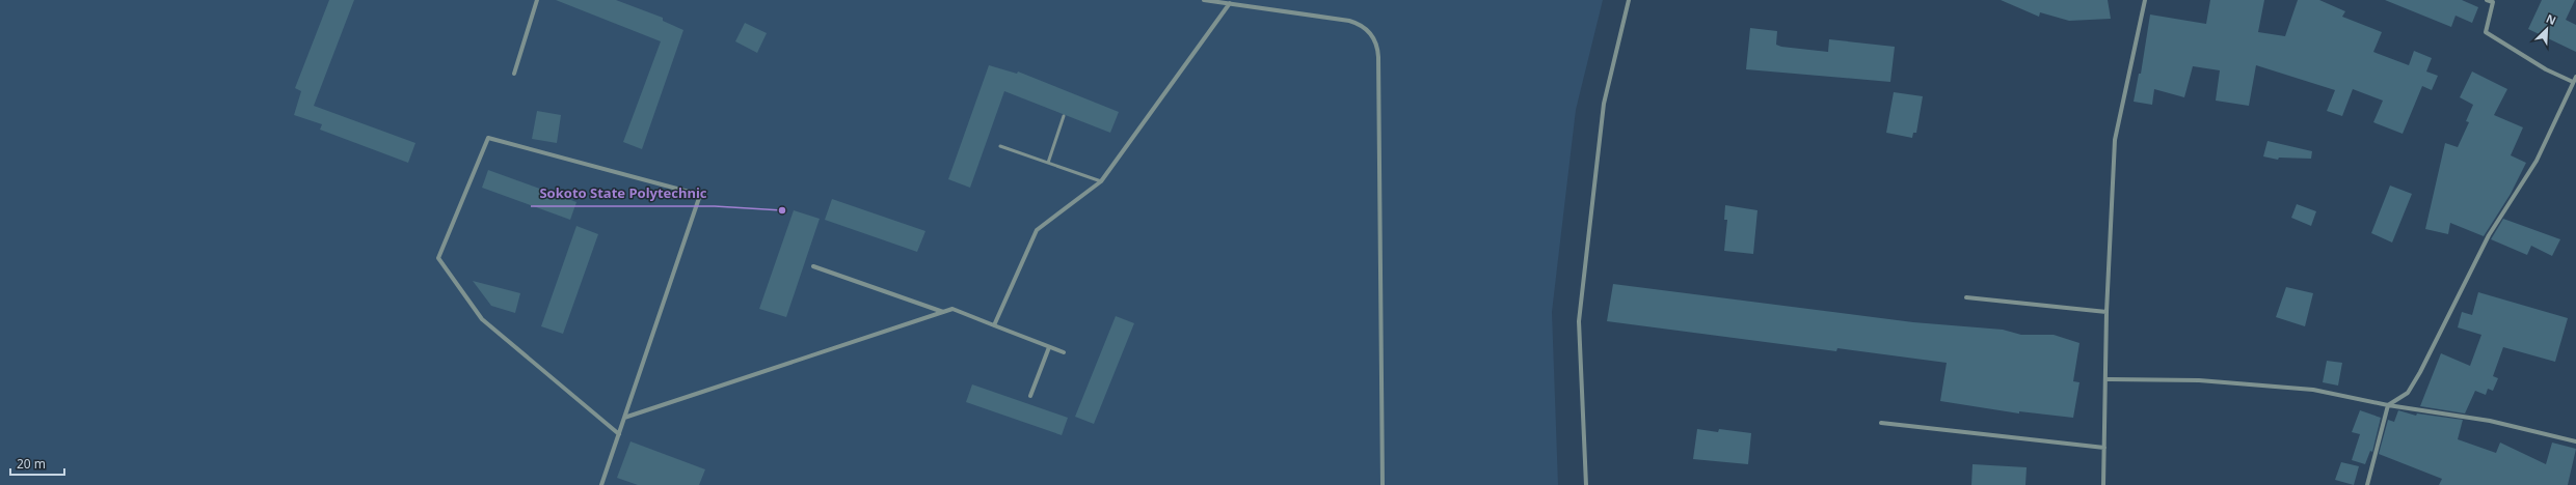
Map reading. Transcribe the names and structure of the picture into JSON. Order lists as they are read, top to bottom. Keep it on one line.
{"places":["Sokoto State Polytechnic"],"scale_bar":"20 m","north":"top right"}
